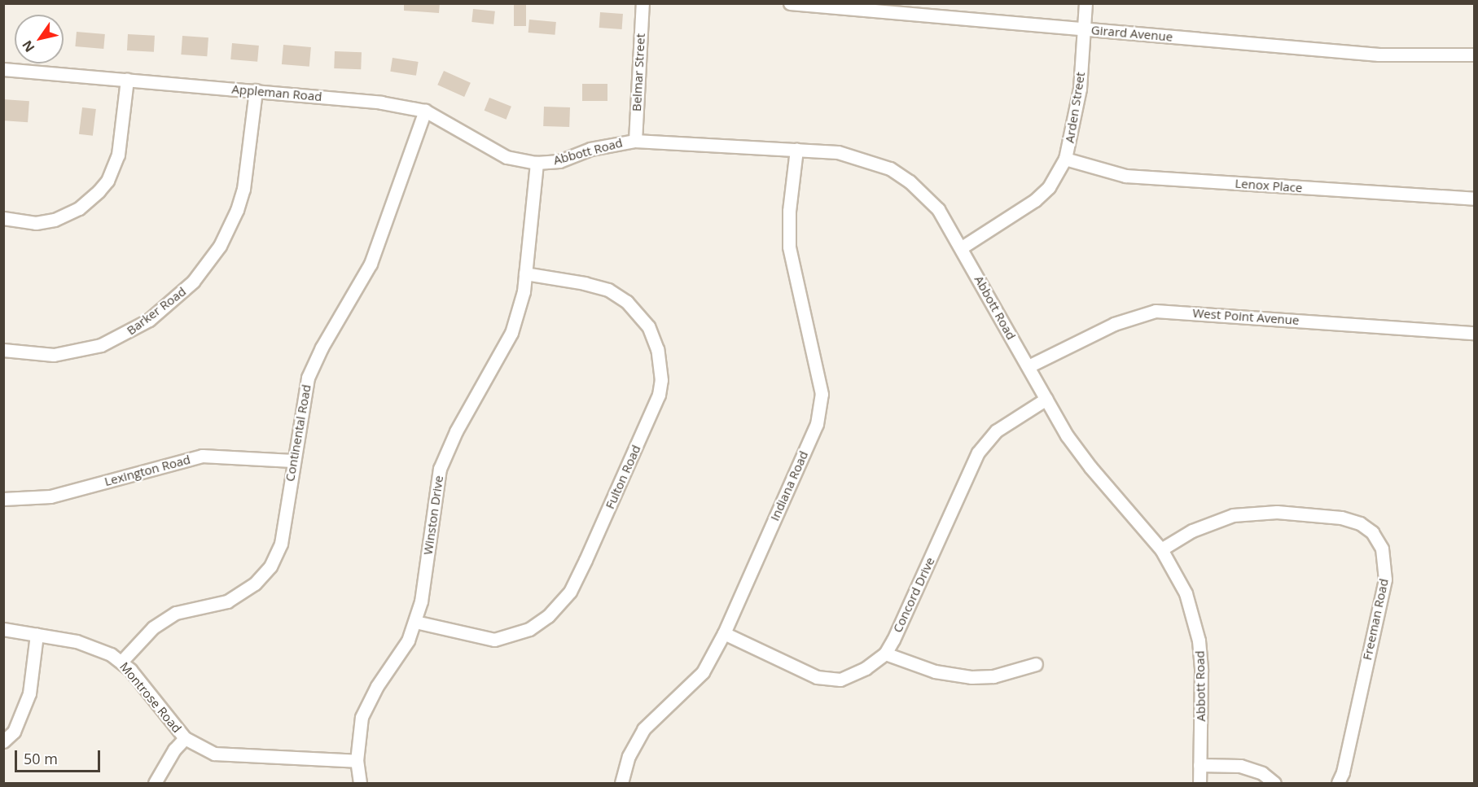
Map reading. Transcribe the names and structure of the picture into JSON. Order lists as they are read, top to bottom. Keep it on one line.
{"streets":{"street":["Girard Avenue","Belmar Street","Appleman Road","Arden Street","Abbott Road","Lenox Place","Barker Road","West Point Avenue","Continental Road","Lexington Road","Fulton Road","Indiana Road","Winston Drive","Concord Drive","Freeman Road","Montrose Road"]},"crossings":[["Girard Avenue","Arden Street"],["Belmar Street","Abbott Road"],["Appleman Road","Abbott Road"],["Appleman Road","Barker Road"],["Appleman Road","Continental Road"],["Appleman Road","Winston Drive"],["Arden Street","Abbott Road"],["Arden Street","Lenox Place"],["Abbott Road","West Point Avenue"],["Abbott Road","Indiana Road"],["Abbott Road","Winston Drive"],["Abbott Road","Concord Drive"],["Abbott Road","Freeman Road"],["Continental Road","Lexington Road"],["Continental Road","Montrose Road"],["Fulton Road","Winston Drive"],["Winston Drive","Montrose Road"]],"scale_bar":"50 m","north":"bottom left"}
